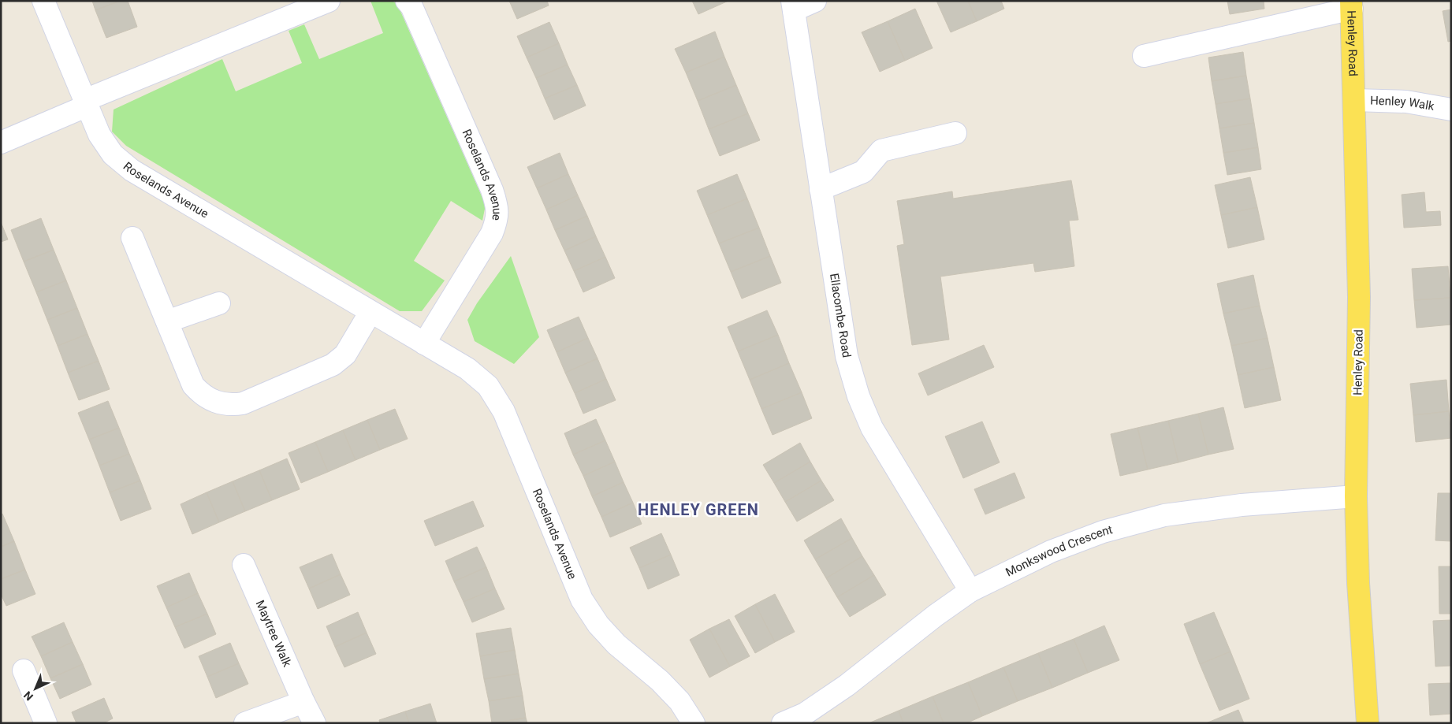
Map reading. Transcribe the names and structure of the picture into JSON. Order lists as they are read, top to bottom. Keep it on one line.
{"streets":{"main road":["Henley Road"],"street":["Henley Walk","Roselands Avenue","Ellacombe Road","Monkswood Crescent","Maytree Walk"]},"crossings":[["Henley Road","Henley Walk"],["Henley Road","Monkswood Crescent"],["Ellacombe Road","Monkswood Crescent"]],"districts":["HENLEY GREEN"],"north":"bottom left"}
